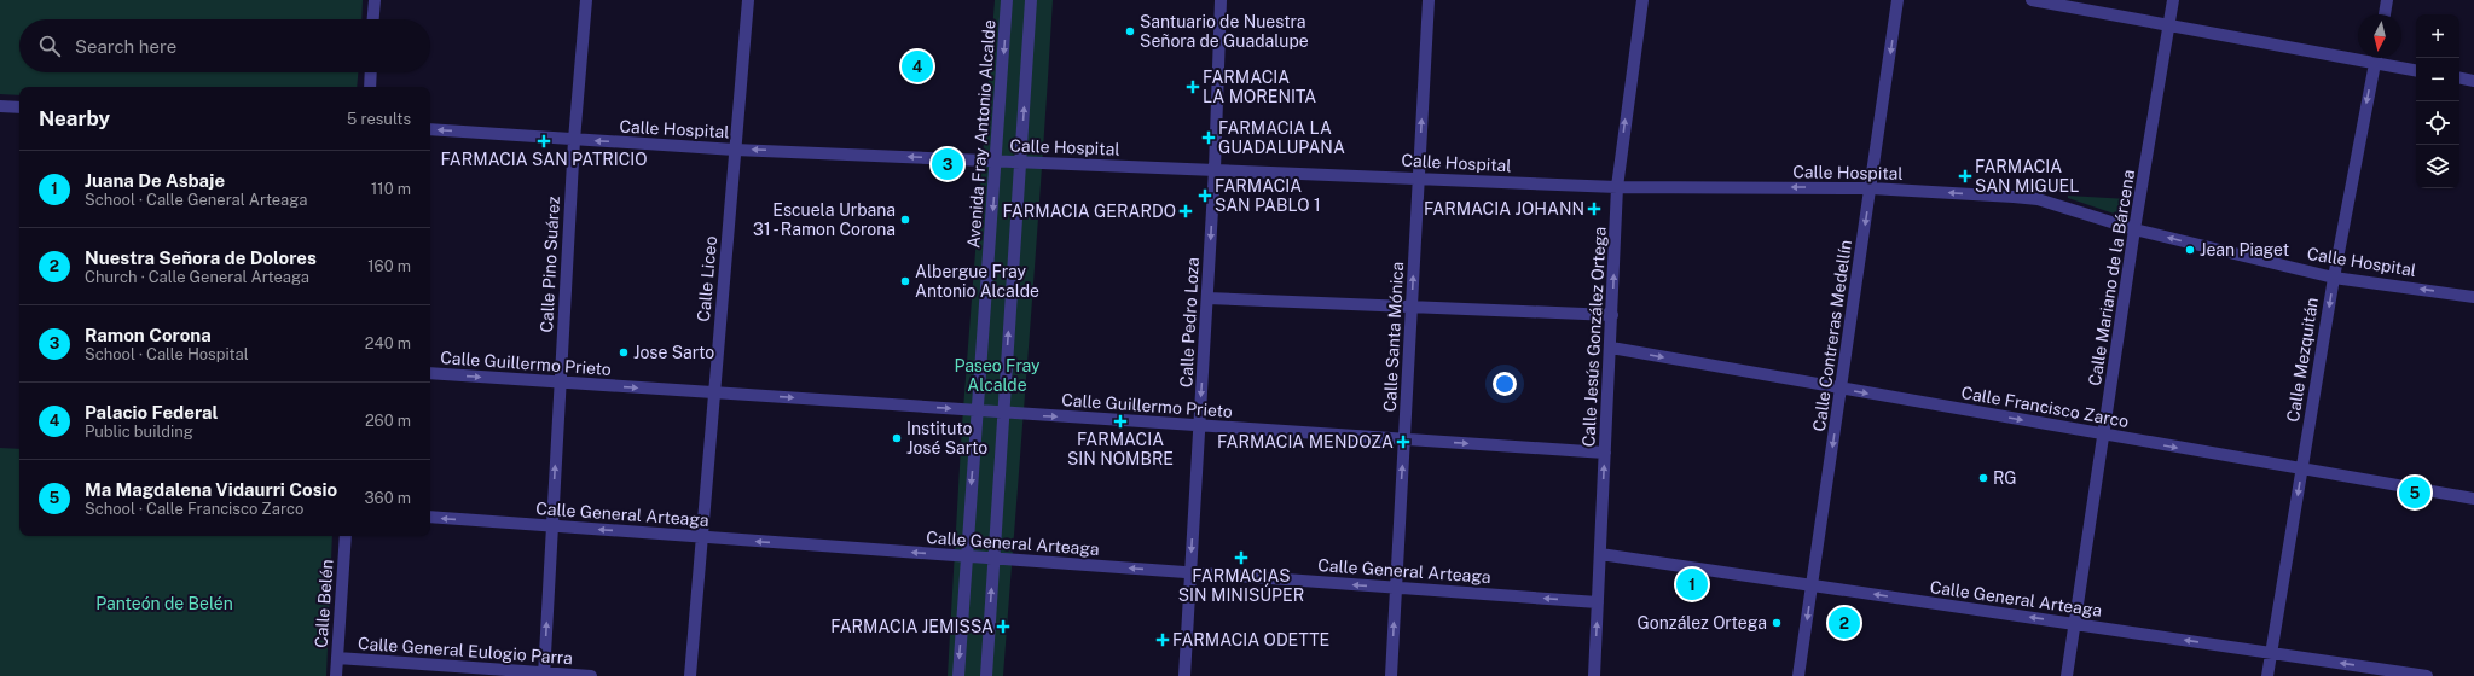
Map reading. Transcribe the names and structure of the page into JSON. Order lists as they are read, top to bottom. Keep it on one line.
{"streets":{"street":["Calle Hospital","Avenida Fray Antonio Alcalde","Calle Pino Suárez","Calle Mariano de la Bárcena","Calle Liceo","Calle Pedro Loza","Calle Contreras Medellín","Calle Santa Mónica","Calle Jesús González Ortega","Calle Mezquitán","Calle Guillermo Prieto","Calle Francisco Zarco","Calle General Arteaga","Calle Belén","Calle General Eulogio Parra"]},"crossings":[["Calle Hospital","Avenida Fray Antonio Alcalde"],["Calle Hospital","Calle Pino Suárez"],["Calle Hospital","Calle Mariano de la Bárcena"],["Calle Hospital","Calle Liceo"],["Calle Hospital","Calle Pedro Loza"],["Calle Hospital","Calle Contreras Medellín"],["Calle Hospital","Calle Santa Mónica"],["Calle Hospital","Calle Jesús González Ortega"],["Calle Hospital","Calle Mezquitán"],["Avenida Fray Antonio Alcalde","Calle Guillermo Prieto"],["Avenida Fray Antonio Alcalde","Calle General Arteaga"],["Calle Pino Suárez","Calle Guillermo Prieto"],["Calle Pino Suárez","Calle General Arteaga"],["Calle Pino Suárez","Calle General Eulogio Parra"],["Calle Mariano de la Bárcena","Calle Francisco Zarco"],["Calle Mariano de la Bárcena","Calle General Arteaga"],["Calle Liceo","Calle Guillermo Prieto"],["Calle Liceo","Calle General Arteaga"],["Calle Pedro Loza","Calle Guillermo Prieto"],["Calle Pedro Loza","Calle General Arteaga"],["Calle Contreras Medellín","Calle Francisco Zarco"],["Calle Contreras Medellín","Calle General Arteaga"],["Calle Santa Mónica","Calle Guillermo Prieto"],["Calle Santa Mónica","Calle General Arteaga"],["Calle Jesús González Ortega","Calle Guillermo Prieto"],["Calle Jesús González Ortega","Calle Francisco Zarco"],["Calle Jesús González Ortega","Calle General Arteaga"],["Calle Mezquitán","Calle Francisco Zarco"],["Calle Mezquitán","Calle General Arteaga"],["Calle Belén","Calle General Eulogio Parra"]],"one_way":["Calle Hospital","Calle Pino Suárez","Calle Pedro Loza","Calle Contreras Medellín","Calle Santa Mónica","Calle Jesús González Ortega","Calle Mezquitán","Calle Guillermo Prieto","Calle Francisco Zarco","Calle General Arteaga"],"parks":["Paseo Fray Alcalde","Panteón de Belén"],"places":{"other":["Santuario de Nuestra Señora de Guadalupe","Escuela Urbana 31 - Ramon Corona","Jean Piaget","Albergue Fray Antonio Alcalde","Jose Sarto","Instituto José Sarto","RG","González Ortega"],"health":["FARMACIA LA MORENITA","FARMACIA LA GUADALUPANA","FARMACIA SAN PATRICIO","FARMACIA SAN MIGUEL","FARMACIA SAN PABLO 1","FARMACIA JOHANN","FARMACIA GERARDO","FARMACIA SIN NOMBRE","FARMACIA MENDOZA","FARMACIAS SIN MINISÚPER","FARMACIA JEMISSA","FARMACIA ODETTE"]},"north":"bottom","page":{"map_buttons":["+","−"],"search":"Search here","pins":["4","3","5","1","2"],"heading":["Nearby","5 results"],"list":[{"mark":"1","name":"Juana De Asbaje","note":"School · Calle General Arteaga","value":"110 m"},{"mark":"2","name":"Nuestra Señora de Dolores","note":"Church · Calle General Arteaga","value":"160 m"},{"mark":"3","name":"Ramon Corona","note":"School · Calle Hospital","value":"240 m"},{"mark":"4","name":"Palacio Federal","note":"Public building","value":"260 m"},{"mark":"5","name":"Ma Magdalena Vidaurri Cosio","note":"School · Calle Francisco Zarco","value":"360 m"}]}}
